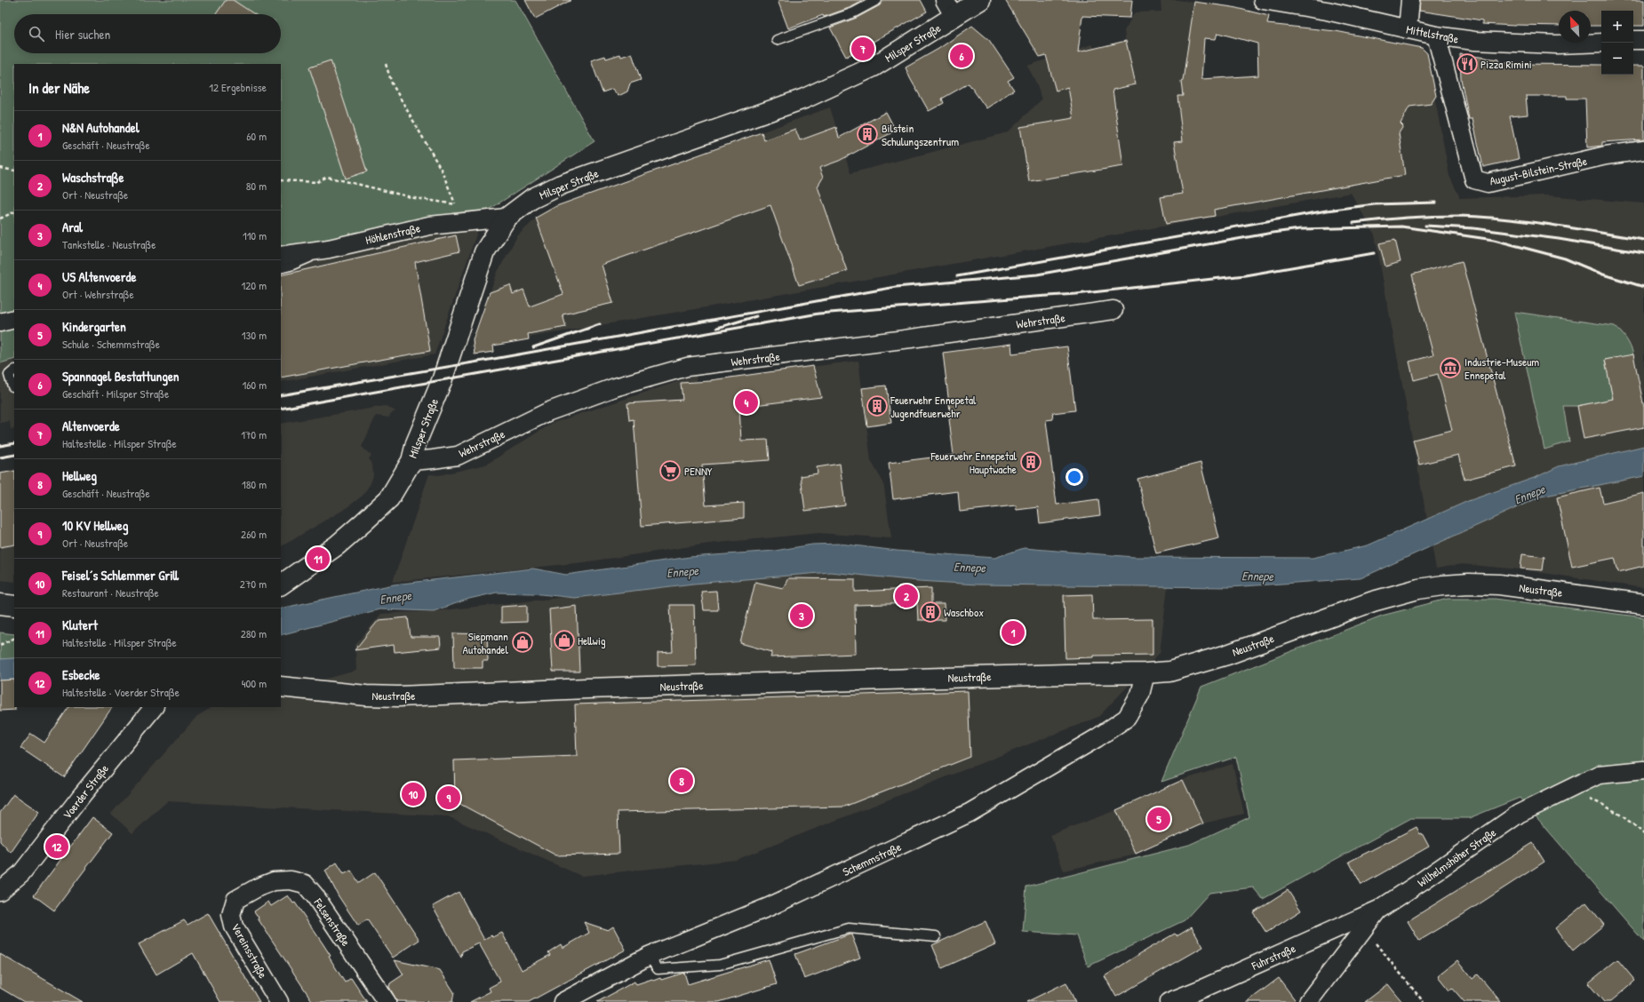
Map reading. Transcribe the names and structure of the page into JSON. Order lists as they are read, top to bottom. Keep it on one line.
{"streets":{"main road":["Milsper Straße","Neustraße"],"street":["Mittelstraße","August-Bilstein-Straße","Höhlenstraße","Wehrstraße","Voerder Straße","Wilhelmshöher Straße","Schemmstraße","Felsenstraße","Vereinsstraße","Fuhrstraße"]},"crossings":[["Mittelstraße","August-Bilstein-Straße"],["Milsper Straße","Höhlenstraße"],["Milsper Straße","Wehrstraße"],["Neustraße","Schemmstraße"],["Wilhelmshöher Straße","Fuhrstraße"],["Felsenstraße","Vereinsstraße"]],"water":["Ennepe"],"places":{"restaurant":["Pizza Rimini"],"building":["Bilstein Schulungszentrum","Feuerwehr Ennepetal Jugendfeuerwehr","Feuerwehr Ennepetal Hauptwache","Waschbox"],"museum":["Industrie-Museum Ennepetal"],"supermarket":["PENNY"],"shop":["Hellwig","Siepmann Autohandel"]},"north":"top left","page":{"map_buttons":["+","−"],"search":"Hier suchen","pins":["7","6","4","11","2","3","1","8","10","9","5","12"],"heading":["In der Nähe","12 Ergebnisse"],"list":[{"mark":"1","name":"N&N Autohandel","note":"Geschäft · Neustraße","value":"60 m"},{"mark":"2","name":"Waschstraße","note":"Ort · Neustraße","value":"80 m"},{"mark":"3","name":"Aral","note":"Tankstelle · Neustraße","value":"110 m"},{"mark":"4","name":"US Altenvoerde","note":"Ort · Wehrstraße","value":"120 m"},{"mark":"5","name":"Kindergarten","note":"Schule · Schemmstraße","value":"130 m"},{"mark":"6","name":"Spannagel Bestattungen","note":"Geschäft · Milsper Straße","value":"160 m"},{"mark":"7","name":"Altenvoerde","note":"Haltestelle · Milsper Straße","value":"170 m"},{"mark":"8","name":"Hellweg","note":"Geschäft · Neustraße","value":"180 m"},{"mark":"9","name":"10 KV Hellweg","note":"Ort · Neustraße","value":"260 m"},{"mark":"10","name":"Feisel´s Schlemmer Grill","note":"Restaurant · Neustraße","value":"270 m"},{"mark":"11","name":"Klutert","note":"Haltestelle · Milsper Straße","value":"280 m"},{"mark":"12","name":"Esbecke","note":"Haltestelle · Voerder Straße","value":"400 m"}]}}
